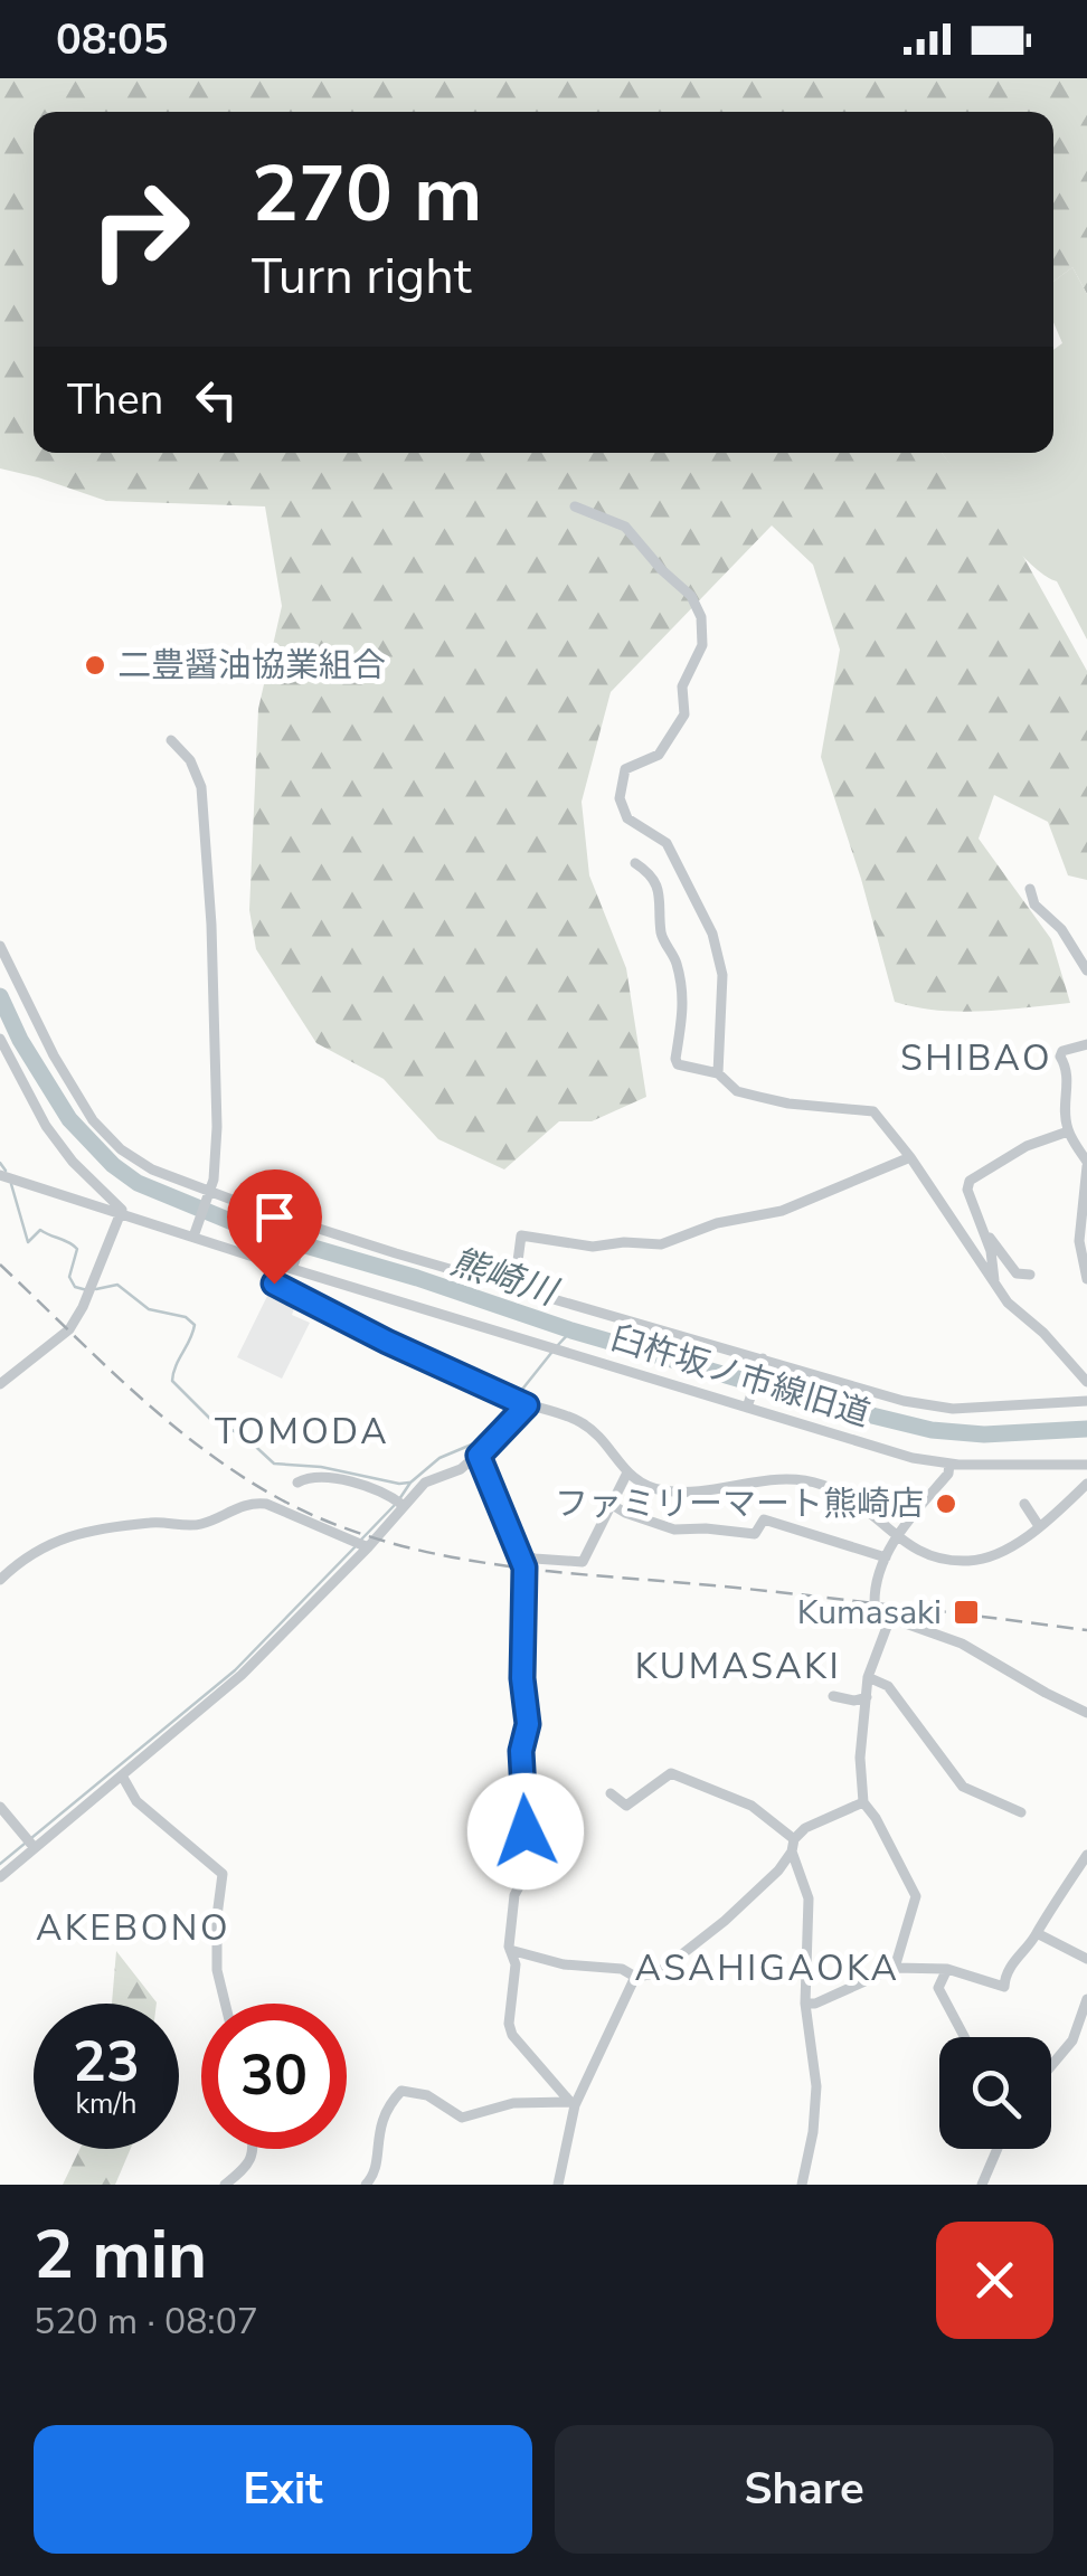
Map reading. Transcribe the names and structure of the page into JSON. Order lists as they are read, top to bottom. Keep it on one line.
{"streets":{"street":["臼杵坂ノ市線旧道"]},"districts":["SHIBAO","TOMODA","KUMASAKI","AKEBONO","ASAHIGAOKA"],"water":["熊崎川"],"places":{"other":["二豊醤油協業組合","ファミリーマート熊崎店"],"transit":["Kumasaki"]},"page":{"status":"08:05","turn":["270 m","Turn right"],"then":"Then","speed":"23 km/h","limit":"30","heading":["2 min","520 m · 08:07"],"buttons":["Exit","Share"]}}
